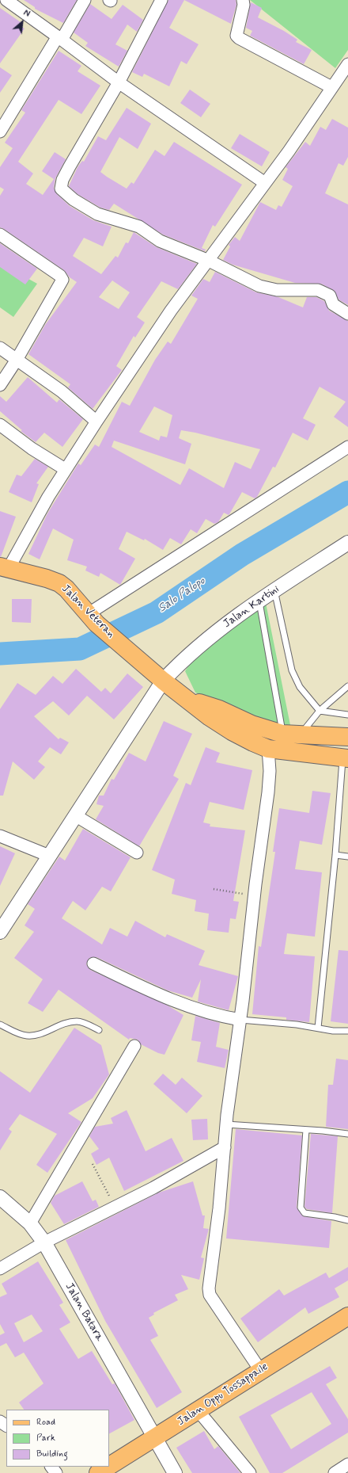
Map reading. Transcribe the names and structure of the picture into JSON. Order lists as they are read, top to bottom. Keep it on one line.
{"streets":{"main road":["Jalan Veteran","Jalan Oppu Tossappaile"],"street":["Jalan Kartini","Jalan Batara"]},"crossings":[["Jalan Kartini","Jalan Veteran"],["Jalan Batara","Jalan Oppu Tossappaile"]],"water":["Salo Palopo"],"legend":["Road","Park","Building"],"north":"top right"}
